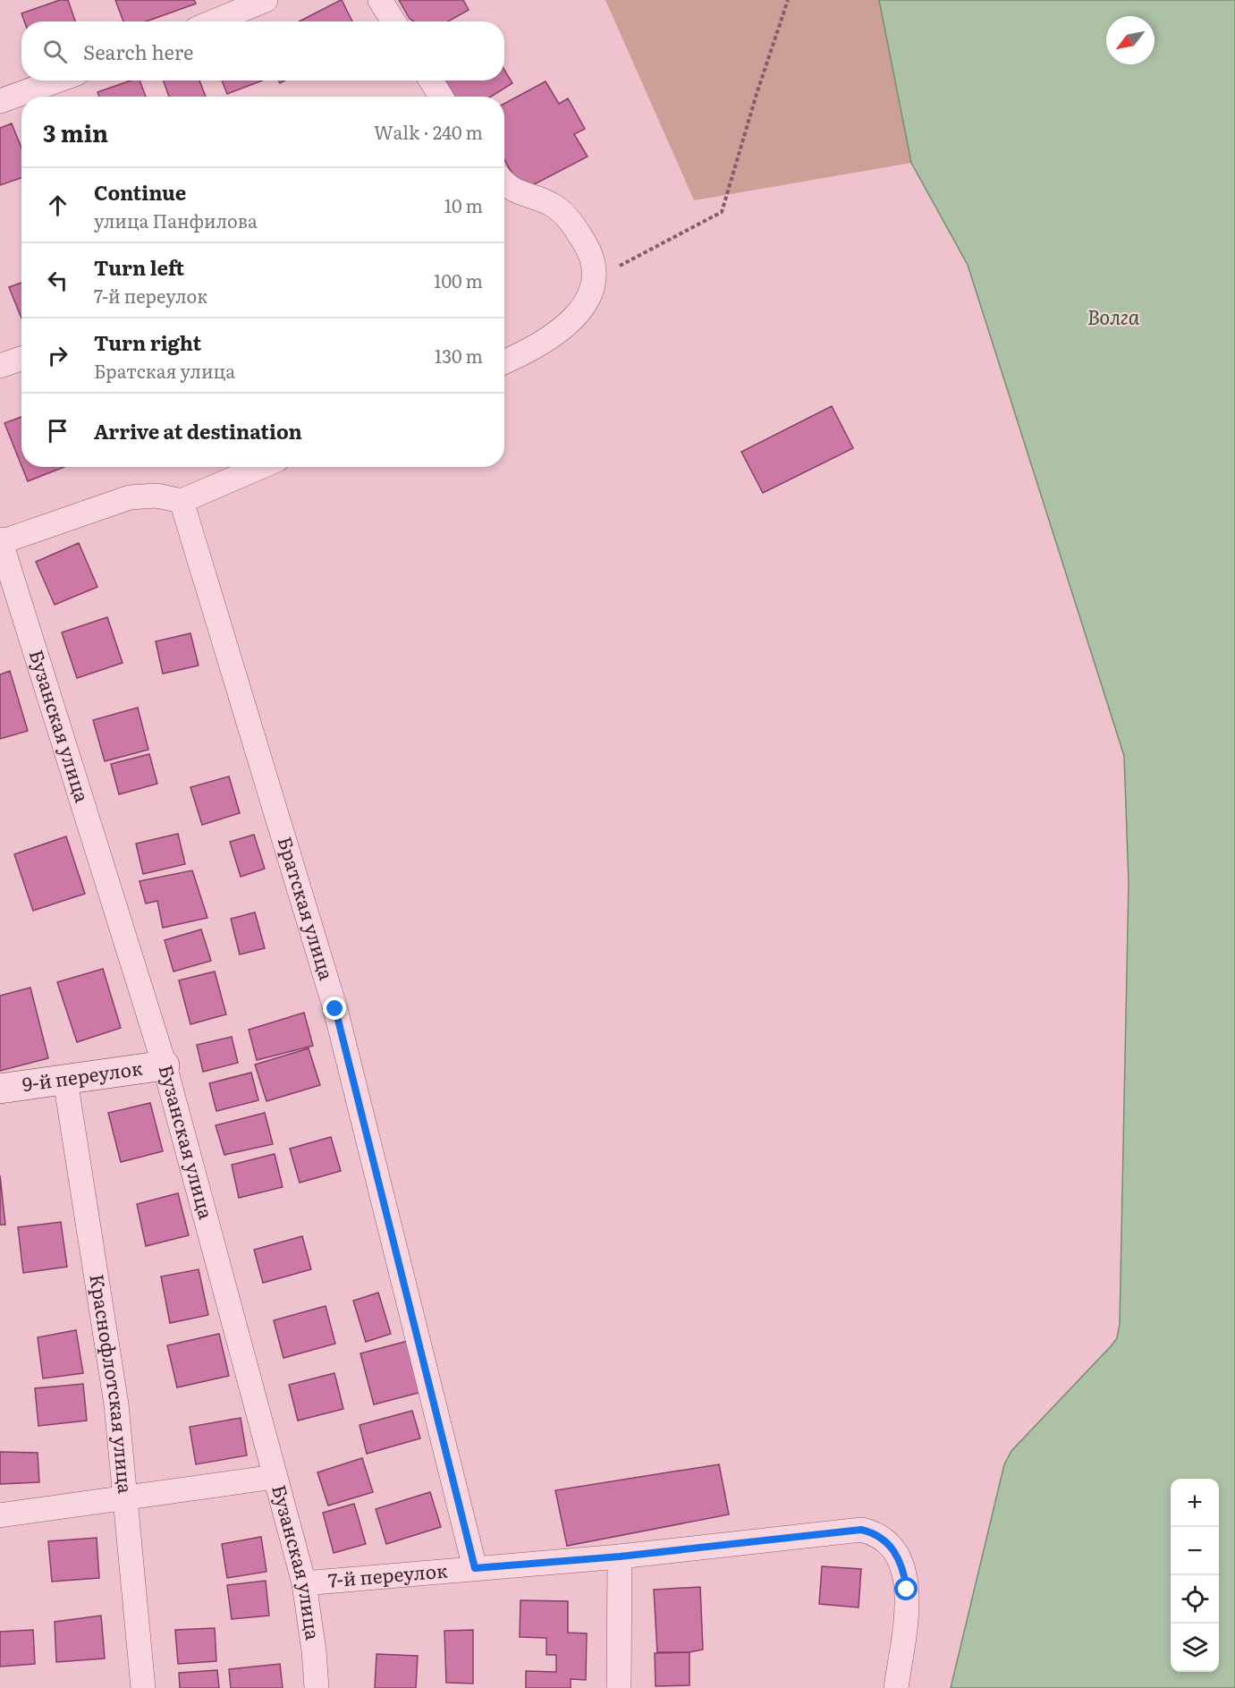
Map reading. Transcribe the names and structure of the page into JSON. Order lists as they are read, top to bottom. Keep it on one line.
{"streets":{"street":["Бузанская улица","Братская улица","9-й переулок","Краснофлотская улица","7-й переулок"]},"crossings":[["Бузанская улица","9-й переулок"],["Бузанская улица","7-й переулок"],["Братская улица","7-й переулок"],["9-й переулок","Краснофлотская улица"]],"water":["Волга"],"north":"bottom left","page":{"search":"Search here","heading":["3 min","Walk · 240 m"],"list":[["Continue","улица Панфилова","10 m"],["Turn left","7-й переулок","100 m"],["Turn right","Братская улица","130 m"],"Arrive at destination"],"map_buttons":["+","−"]}}
